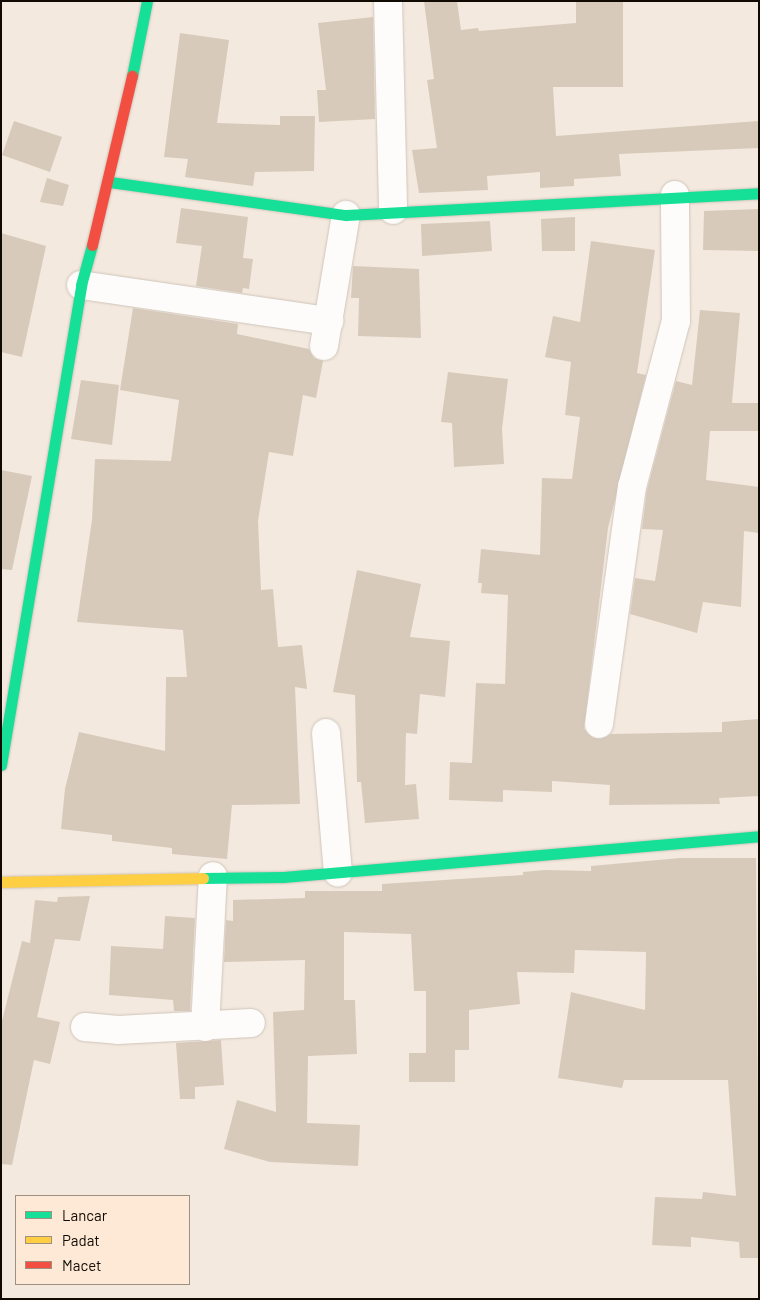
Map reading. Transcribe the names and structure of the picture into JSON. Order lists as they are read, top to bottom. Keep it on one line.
{"legend":["Lancar","Padat","Macet"]}
